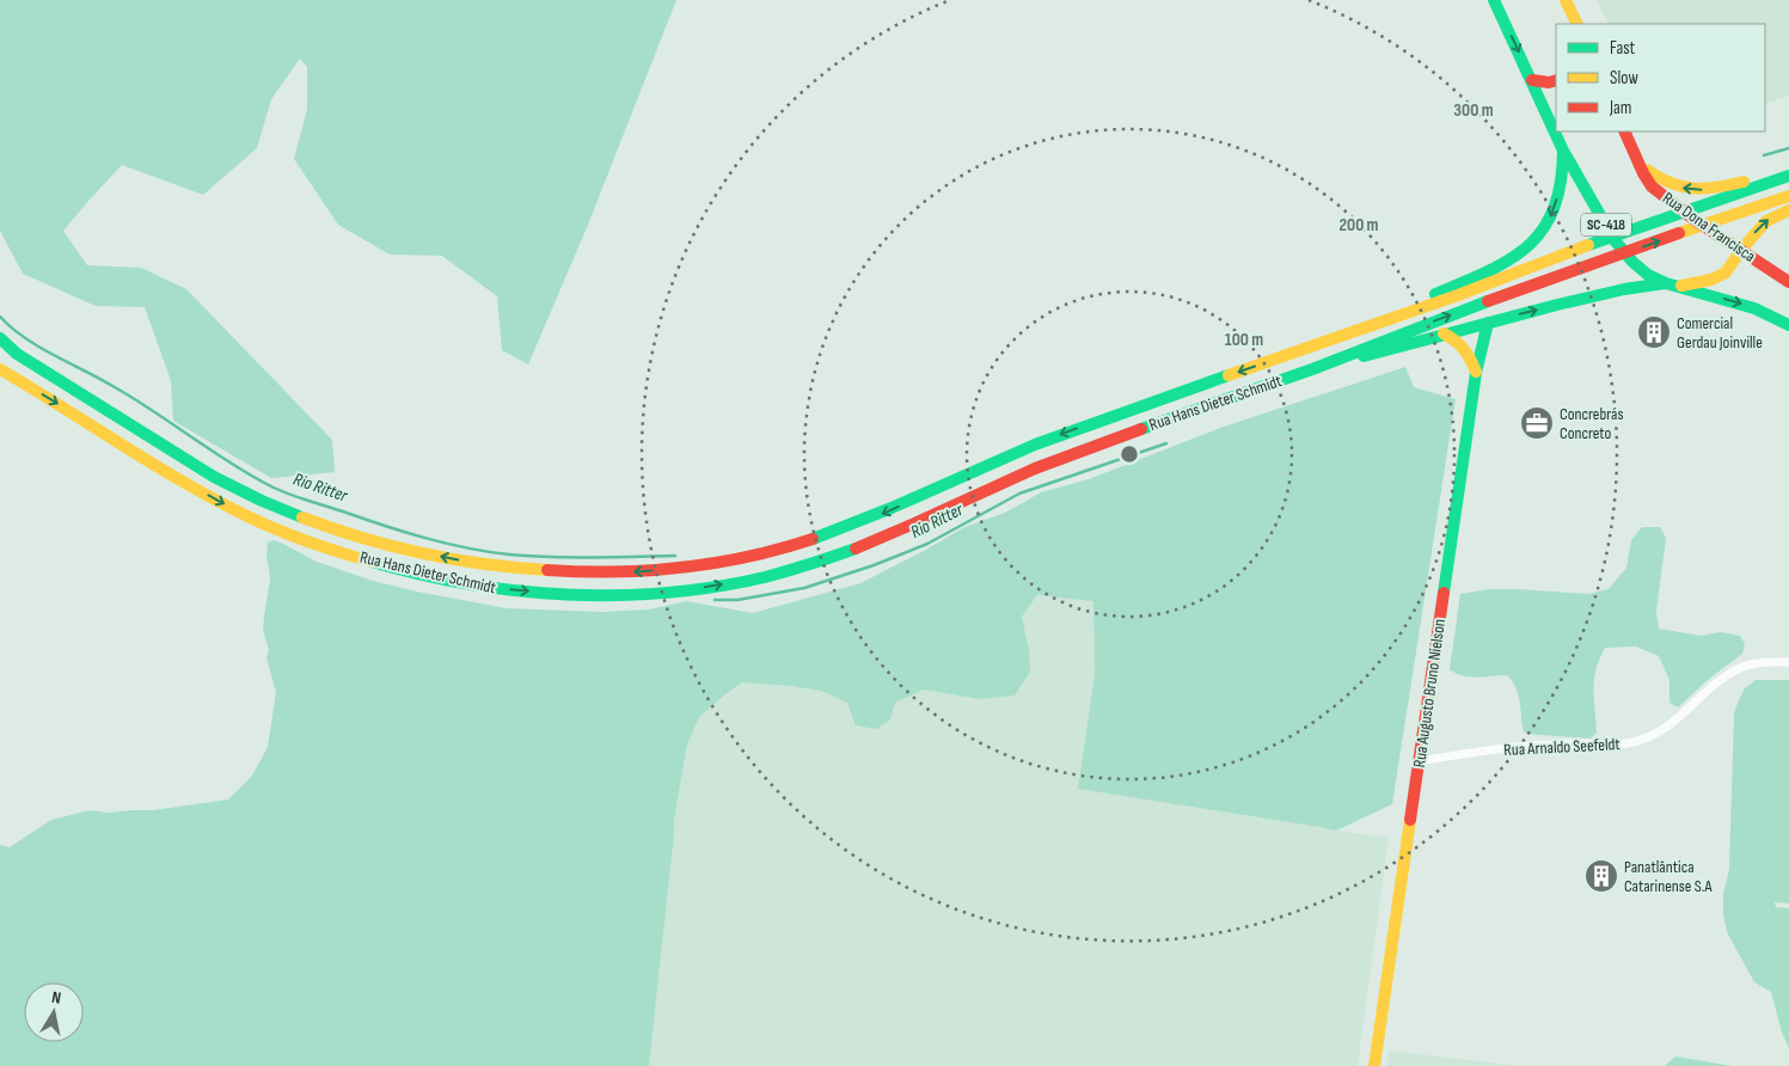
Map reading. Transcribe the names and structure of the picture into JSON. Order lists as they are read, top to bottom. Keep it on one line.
{"streets":{"main road":["SC-418","Rua Dona Francisca","Rua Hans Dieter Schmidt","Rua Augusto Bruno Nielson"],"street":["Rua Arnaldo Seefeldt"]},"crossings":[["Rua Augusto Bruno Nielson","Rua Arnaldo Seefeldt"]],"water":["Rio Ritter"],"places":{"building":["Comercial Gerdau Joinville","Panatlântica Catarinense S.A"],"office":["Concrebrás Concreto"]},"legend":["Fast","Slow","Jam"],"north":"top","rings":["300 m","200 m","100 m"]}
